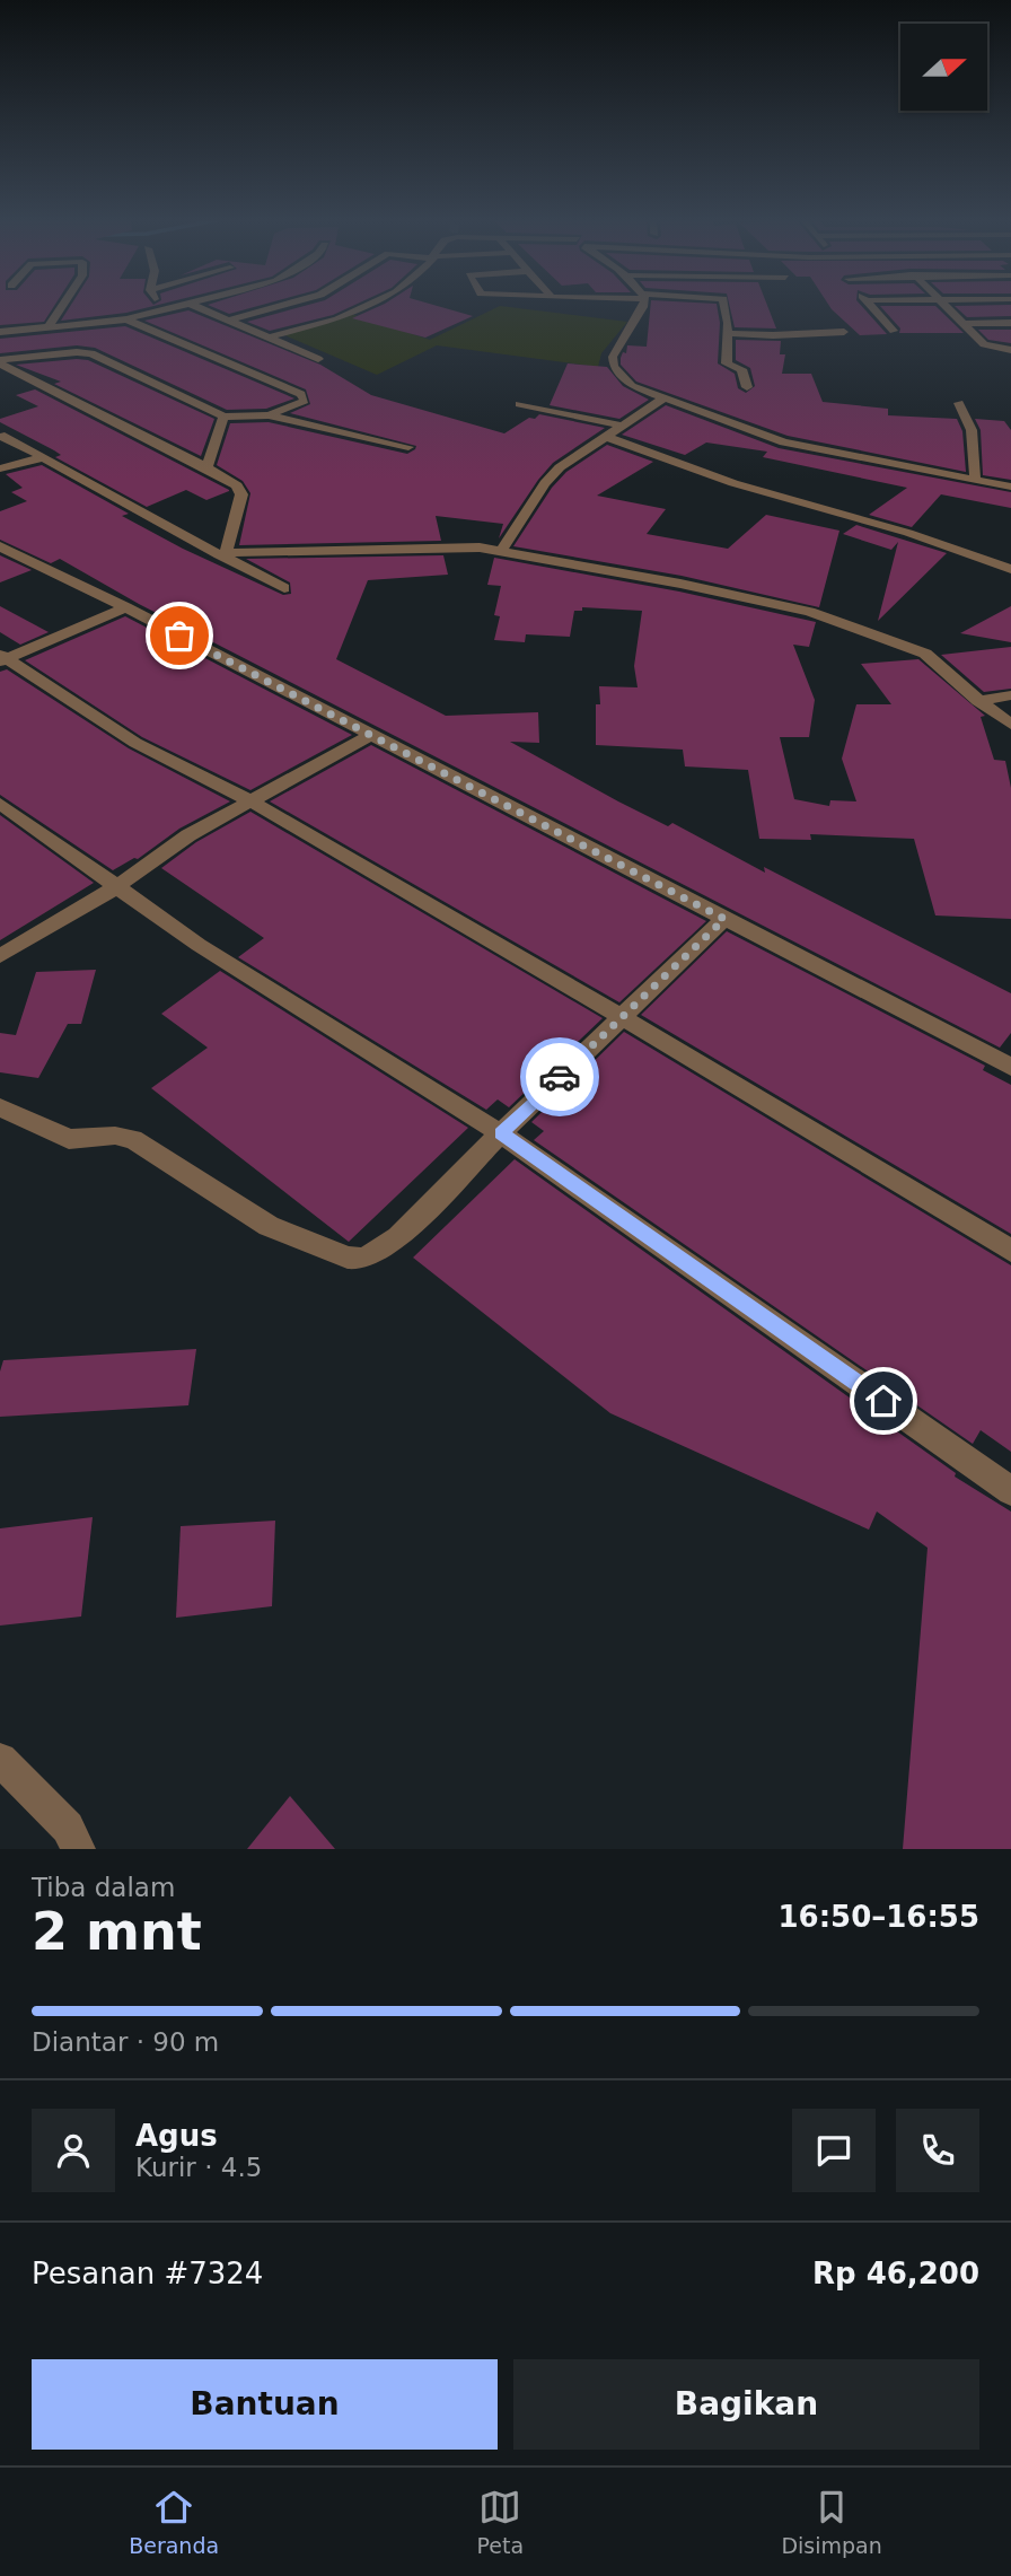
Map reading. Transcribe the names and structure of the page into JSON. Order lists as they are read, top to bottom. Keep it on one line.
{"north":"right","page":{"heading":["2 mnt","Tiba dalam","16:50–16:55"],"panel":["Agus","Kurir · 4.5","Pesanan #7324","Rp 46,200"],"bar":"Diantar · 90 m","buttons":["Bantuan","Bagikan"],"tabs":["Beranda","Peta","Disimpan"]}}
